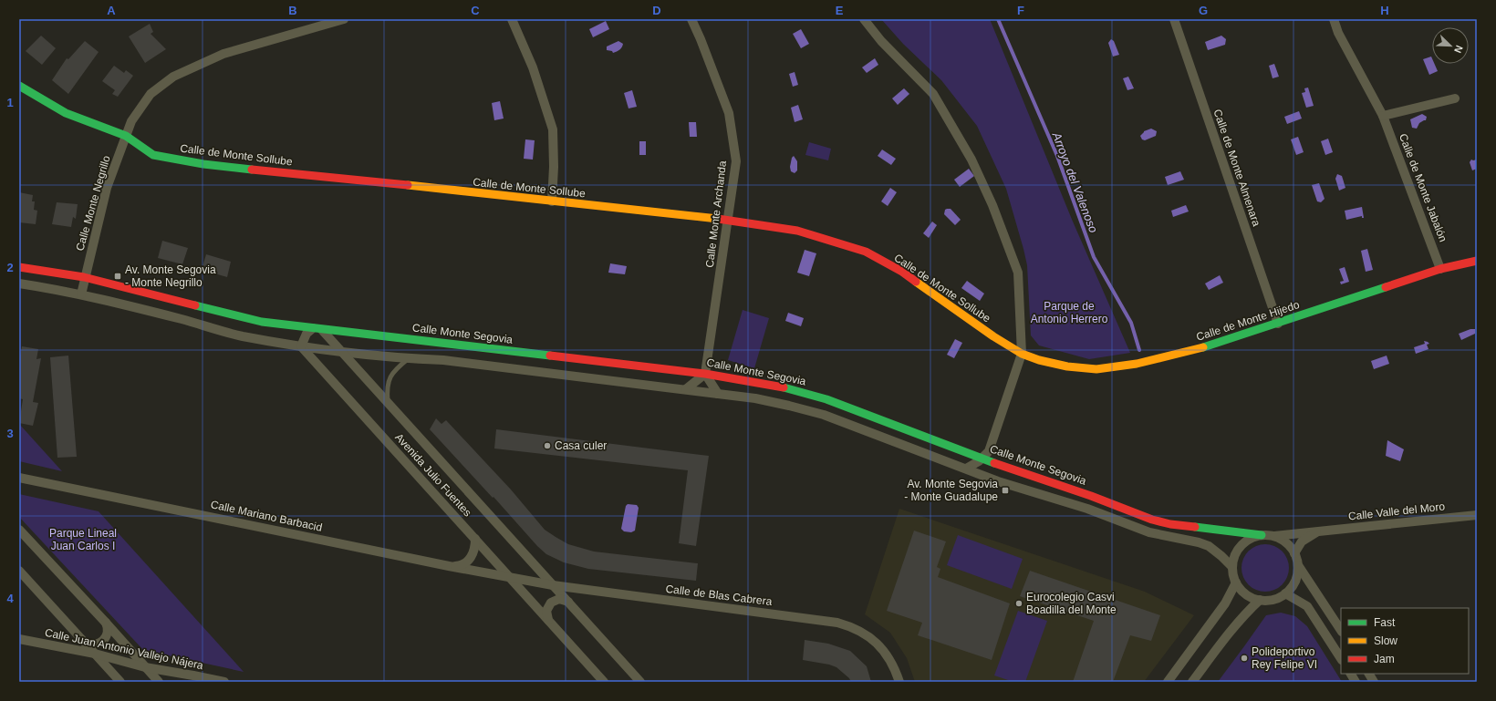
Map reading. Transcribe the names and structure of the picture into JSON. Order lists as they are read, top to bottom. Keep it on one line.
{"streets":{"street":["Calle de Monte Sollube","Calle de Monte Almenara","Calle de Monte Jabalón","Calle Monte Negrillo","Calle Monte Archanda","Calle de Monte Hijedo","Calle Monte Segovia","Avenida Julio Fuentes","Calle Valle del Moro","Calle Mariano Barbacid","Calle de Blas Cabrera","Calle Juan Antonio Vallejo Nájera"]},"crossings":[["Calle de Monte Sollube","Calle Monte Negrillo"],["Calle de Monte Sollube","Calle Monte Archanda"],["Calle de Monte Sollube","Calle de Monte Hijedo"],["Calle de Monte Almenara","Calle de Monte Hijedo"],["Calle de Monte Jabalón","Calle de Monte Hijedo"],["Calle Monte Negrillo","Calle Monte Segovia"],["Calle Monte Archanda","Calle Monte Segovia"],["Calle Monte Segovia","Avenida Julio Fuentes"],["Calle Monte Segovia","Calle Valle del Moro"],["Avenida Julio Fuentes","Calle Mariano Barbacid"],["Avenida Julio Fuentes","Calle de Blas Cabrera"],["Calle Mariano Barbacid","Calle de Blas Cabrera"]],"water":["Arroyo del Valenoso"],"parks":["Parque de Antonio Herrero","Parque Lineal Juan Carlos I"],"places":{"transit":["Av. Monte Segovia - Monte Negrillo","Av. Monte Segovia - Monte Guadalupe"],"other":["Casa culer","Eurocolegio Casvi Boadilla del Monte","Polideportivo Rey Felipe VI"]},"legend":["Fast","Slow","Jam"],"north":"bottom right","grid":{"columns":["A","B","C","D","E","F","G","H"],"rows":["1","2","3","4"]}}
